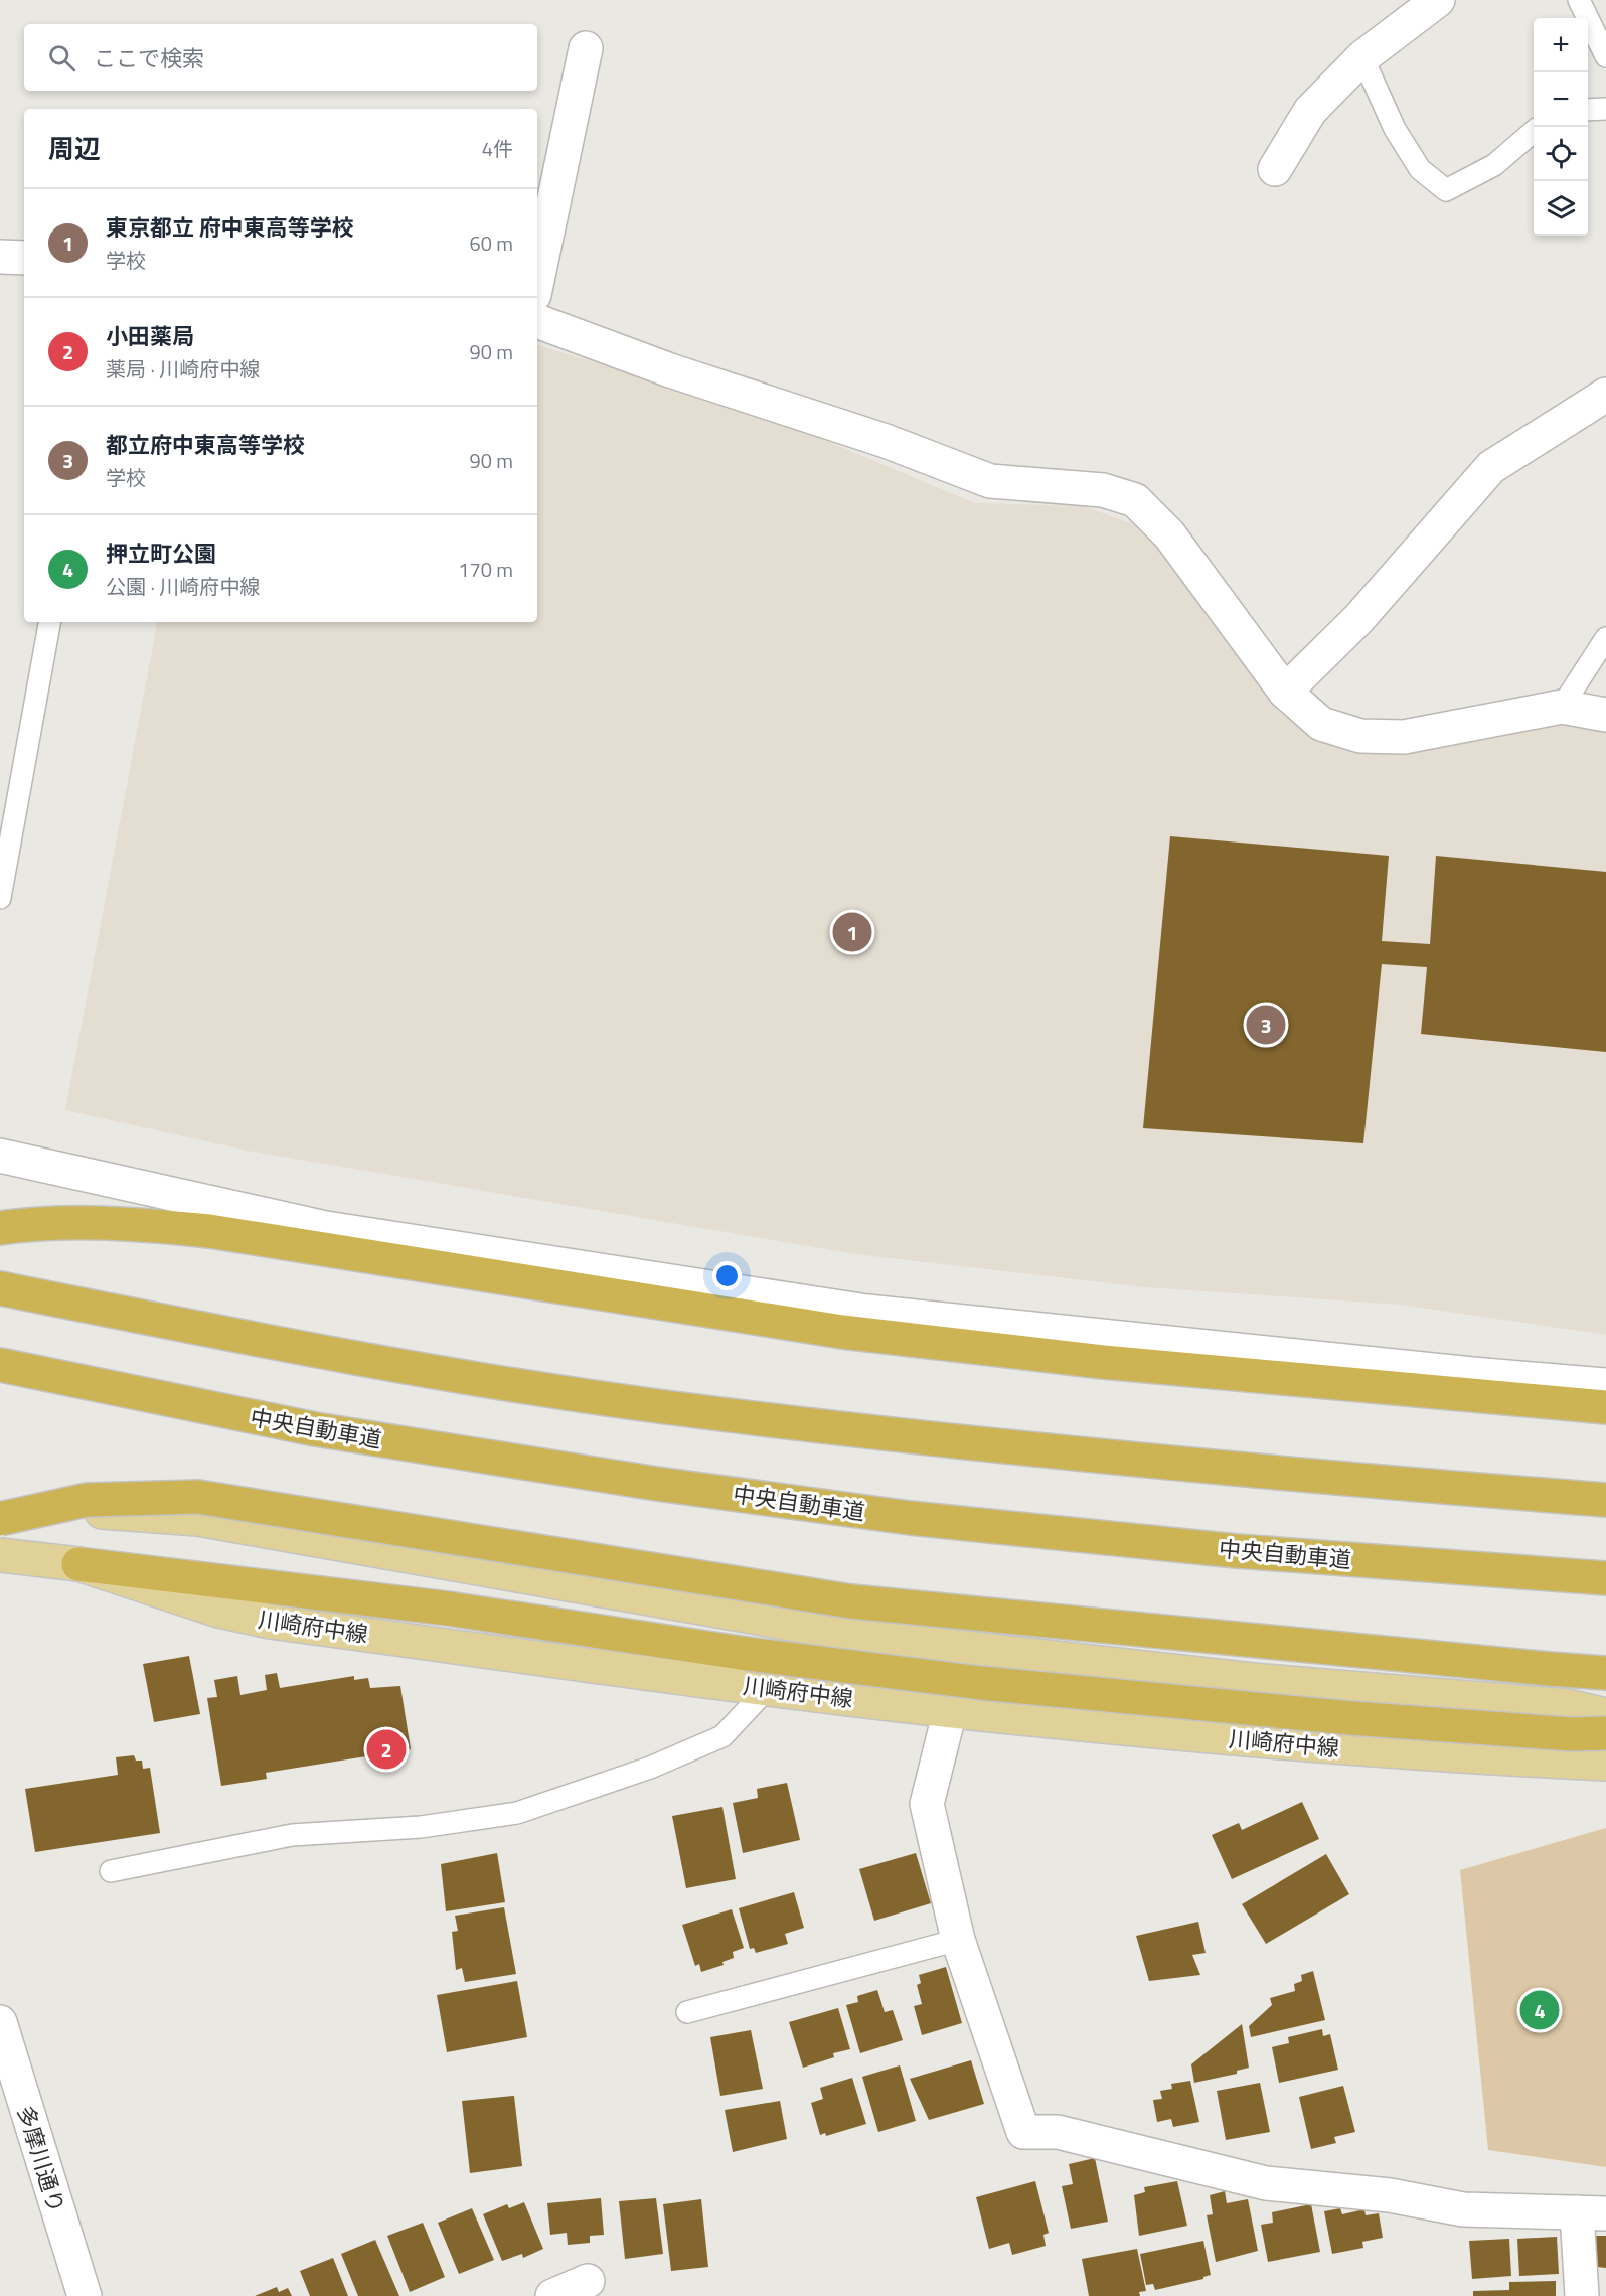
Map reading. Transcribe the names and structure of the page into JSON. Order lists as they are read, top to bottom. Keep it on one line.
{"streets":{"highway":["中央自動車道"],"main road":["川崎府中線"],"street":["多摩川通り"]},"page":{"map_buttons":["+","−"],"search":"ここで検索","heading":["周辺","4件"],"list":[{"mark":"1","name":"東京都立 府中東高等学校","note":"学校","value":"60 m"},{"mark":"2","name":"小田薬局","note":"薬局 · 川崎府中線","value":"90 m"},{"mark":"3","name":"都立府中東高等学校","note":"学校","value":"90 m"},{"mark":"4","name":"押立町公園","note":"公園 · 川崎府中線","value":"170 m"}],"pins":["1","3","2","4"]}}
